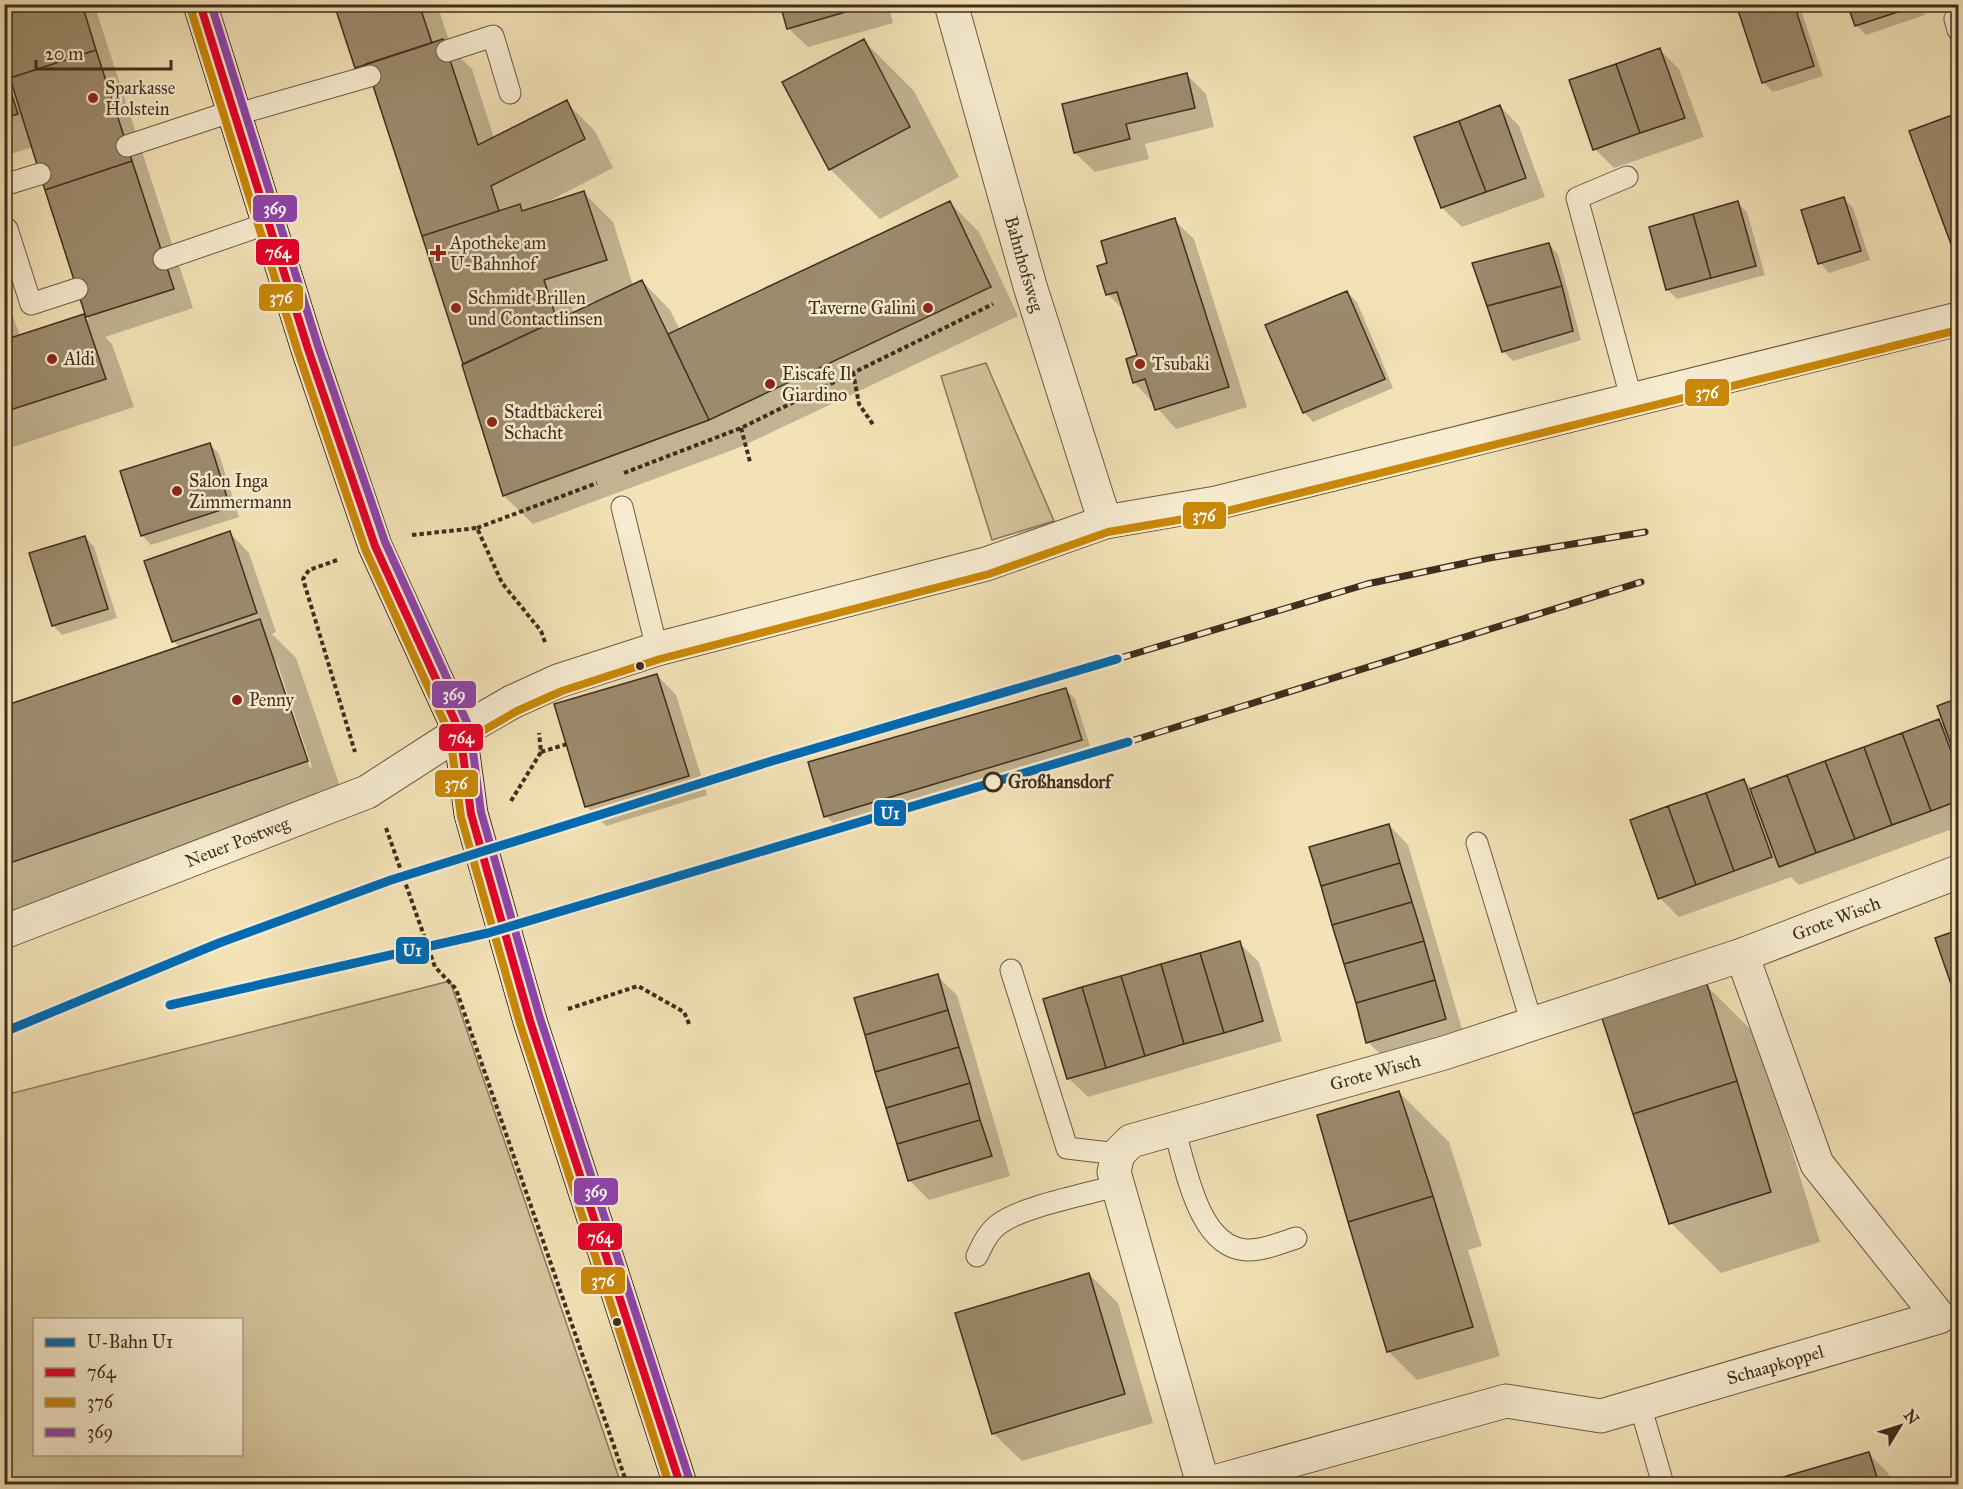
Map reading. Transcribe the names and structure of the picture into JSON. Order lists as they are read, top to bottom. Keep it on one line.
{"streets":{"street":["Bahnhofsweg","Neuer Postweg","Grote Wisch","Schaapkoppel"]},"crossings":[["Bahnhofsweg","Neuer Postweg"],["Grote Wisch","Schaapkoppel"]],"places":{"other":["Sparkasse Holstein","Schmidt Brillen und Contactlinsen","Taverne Galini","Aldi","Tsubaki","Eiscafe Il Giardino","Stadtbäckerei Schacht","Salon Inga Zimmermann","Penny","Großhansdorf"],"health":["Apotheke am U-Bahnhof"]},"lines":["transit line 764","transit line 369","transit line 376","metro line U1"],"legend":["U-Bahn U1","764","376","369"],"scale_bar":"20 m","north":"top right"}
